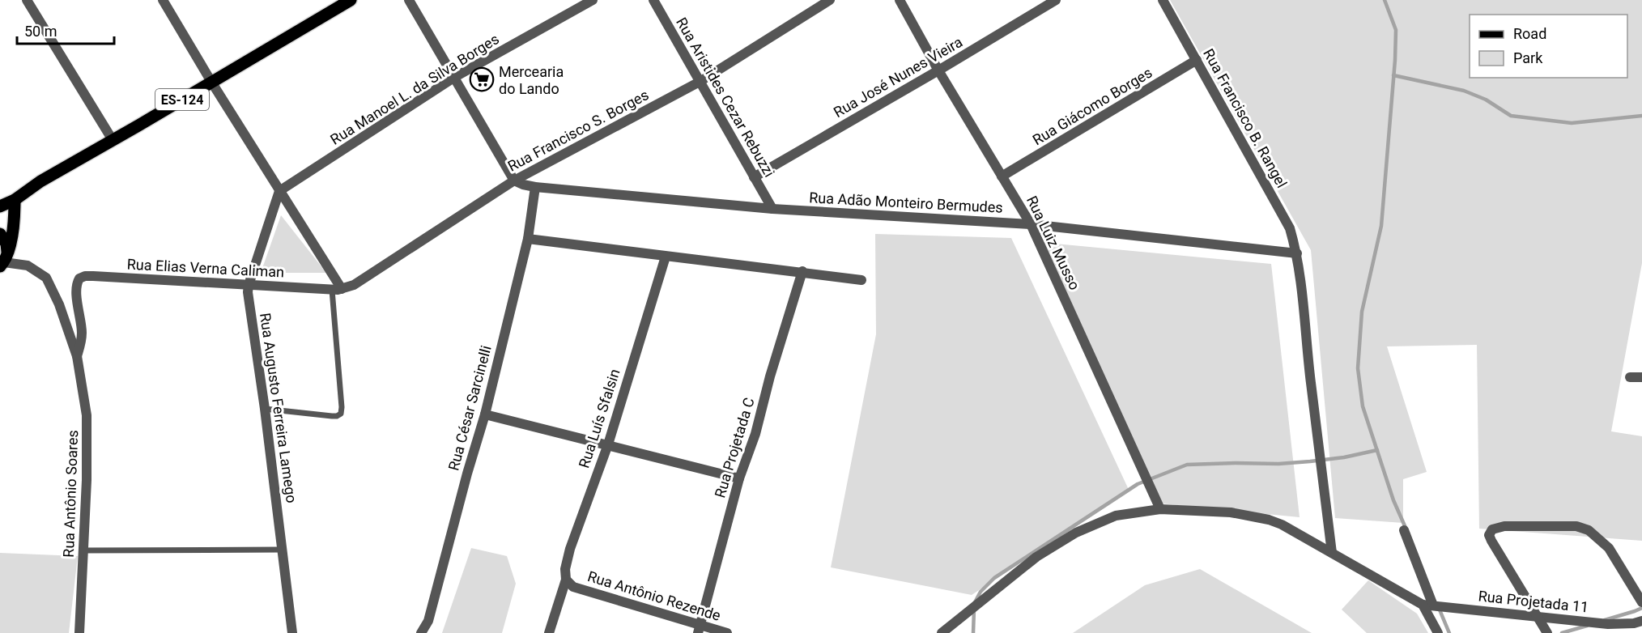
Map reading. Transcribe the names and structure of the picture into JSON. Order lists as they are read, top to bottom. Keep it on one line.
{"streets":{"main road":["ES-124"],"street":["Rua José Nunes Vieira","Rua Manoel L. da Silva Borges","Rua Aristides Cezar Rebuzzi","Rua Giácomo Borges","Rua Francisco B. Rangel","Rua Francisco S. Borges","Rua Adão Monteiro Bermudes","Rua Luiz Musso","Rua Elias Verna Caliman","Rua Augusto Ferreira Lamego","Rua César Sarcinelli","Rua Luís Sfalsin","Rua Projetada C","Rua Antônio Soares","Rua Antônio Rezende","Rua Projetada 11"]},"crossings":[["Rua José Nunes Vieira","Rua Aristides Cezar Rebuzzi"],["Rua José Nunes Vieira","Rua Luiz Musso"],["Rua Manoel L. da Silva Borges","Rua Augusto Ferreira Lamego"],["Rua Aristides Cezar Rebuzzi","Rua Francisco S. Borges"],["Rua Aristides Cezar Rebuzzi","Rua Adão Monteiro Bermudes"],["Rua Giácomo Borges","Rua Francisco B. Rangel"],["Rua Giácomo Borges","Rua Luiz Musso"],["Rua Francisco B. Rangel","Rua Adão Monteiro Bermudes"],["Rua Francisco S. Borges","Rua Adão Monteiro Bermudes"],["Rua Francisco S. Borges","Rua Elias Verna Caliman"],["Rua Adão Monteiro Bermudes","Rua Luiz Musso"],["Rua Adão Monteiro Bermudes","Rua César Sarcinelli"],["Rua Elias Verna Caliman","Rua Augusto Ferreira Lamego"],["Rua Elias Verna Caliman","Rua Antônio Soares"],["Rua Luís Sfalsin","Rua Antônio Rezende"],["Rua Projetada C","Rua Antônio Rezende"]],"places":{"supermarket":["Mercearia do Lando"]},"legend":["Road","Park"],"scale_bar":"50 m"}
